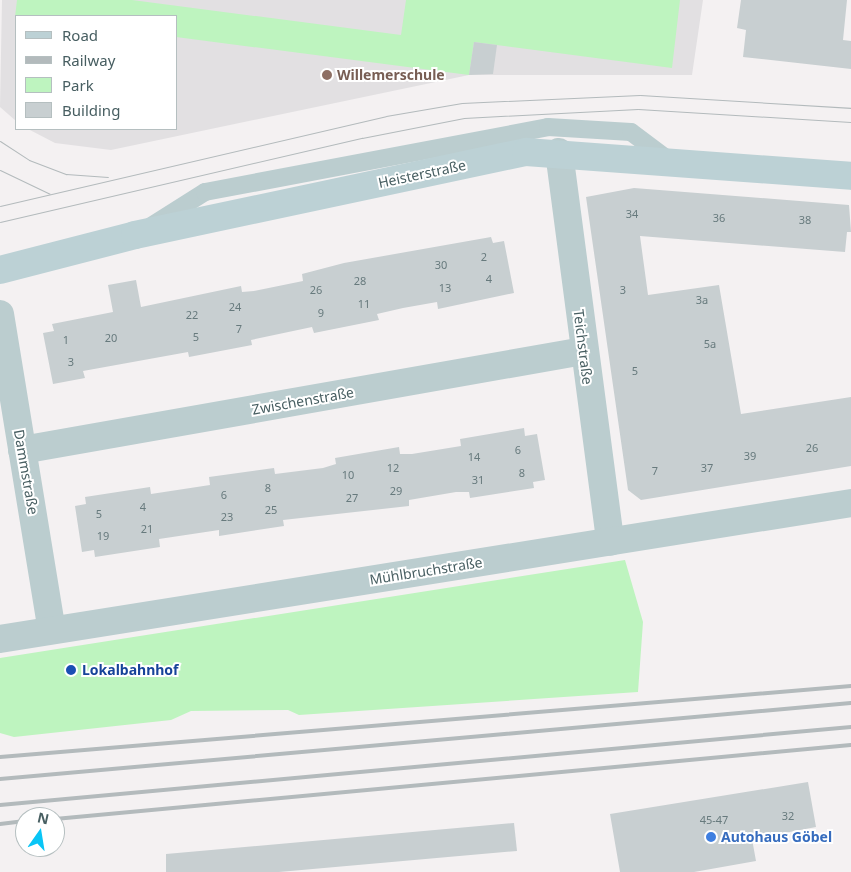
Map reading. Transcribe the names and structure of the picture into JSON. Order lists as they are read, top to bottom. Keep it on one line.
{"streets":{"street":["Heisterstraße","Teichstraße","Zwischenstraße","Dammstraße","Mühlbruchstraße"]},"crossings":[["Heisterstraße","Teichstraße"],["Teichstraße","Zwischenstraße"],["Teichstraße","Mühlbruchstraße"],["Zwischenstraße","Dammstraße"],["Dammstraße","Mühlbruchstraße"]],"places":["Willemerschule","Lokalbahnhof","Autohaus Göbel"],"house_numbers":["34","36","38","2","30","4","28","13","26","3","3a","11","24","9","22","7","5","20","1","5a","3","5","26","6","39","14","12","37","7","8","10","31","8","29","6","27","4","25","5","23","21","19","32","45-47"],"legend":["Road","Railway","Park","Building"],"north":"top"}
